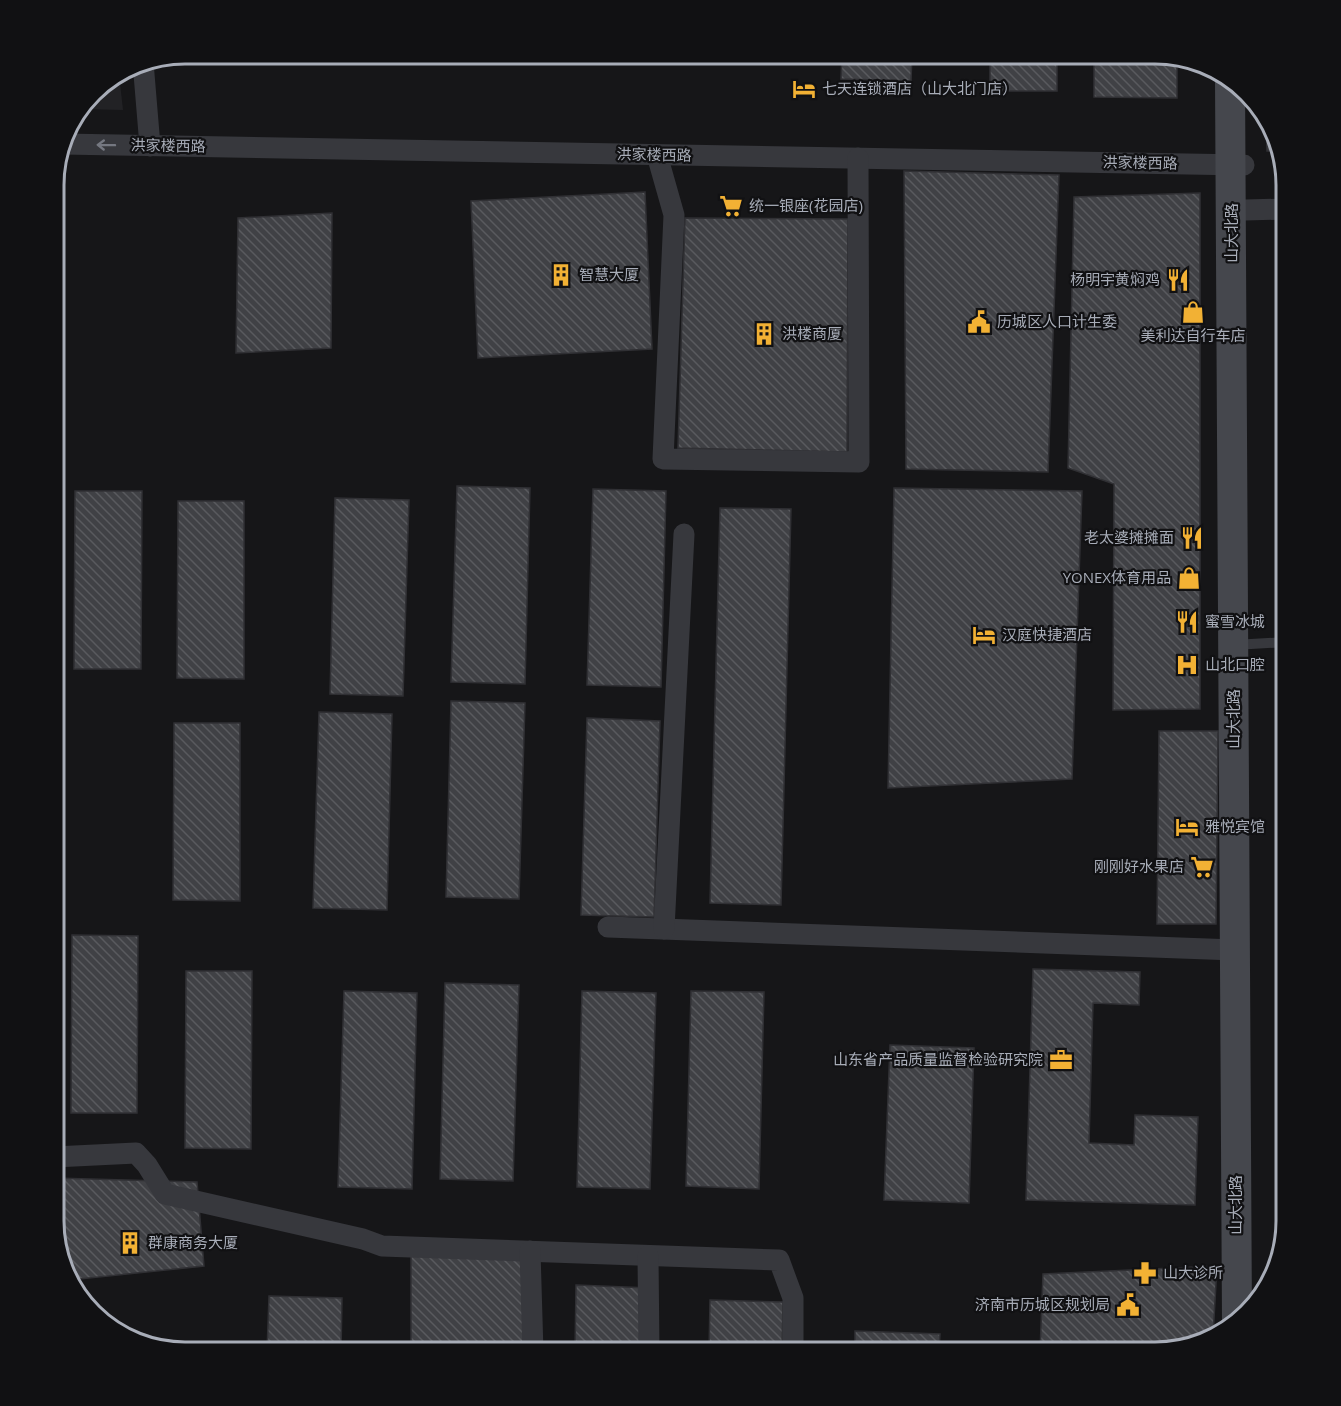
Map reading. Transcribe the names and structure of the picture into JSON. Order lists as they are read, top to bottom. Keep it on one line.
{"streets":{"main road":["山大北路"],"street":["洪家楼西路"]},"crossings":[["洪家楼西路","山大北路"]],"places":{"hotel":["七天连锁酒店（山大北门店）","汉庭快捷酒店","雅悦宾馆"],"supermarket":["统一银座(花园店)","刚刚好水果店"],"building":["智慧大厦","洪楼商厦","群康商务大厦"],"restaurant":["杨明宇黄焖鸡","老太婆摊摊面","蜜雪冰城"],"shop":["美利达自行车店","YONEX体育用品"],"public building":["历城区人口计生委","济南市历城区规划局"],"hospital":["山北口腔"],"office":["山东省产品质量监督检验研究院"],"pharmacy":["山大诊所"]}}
